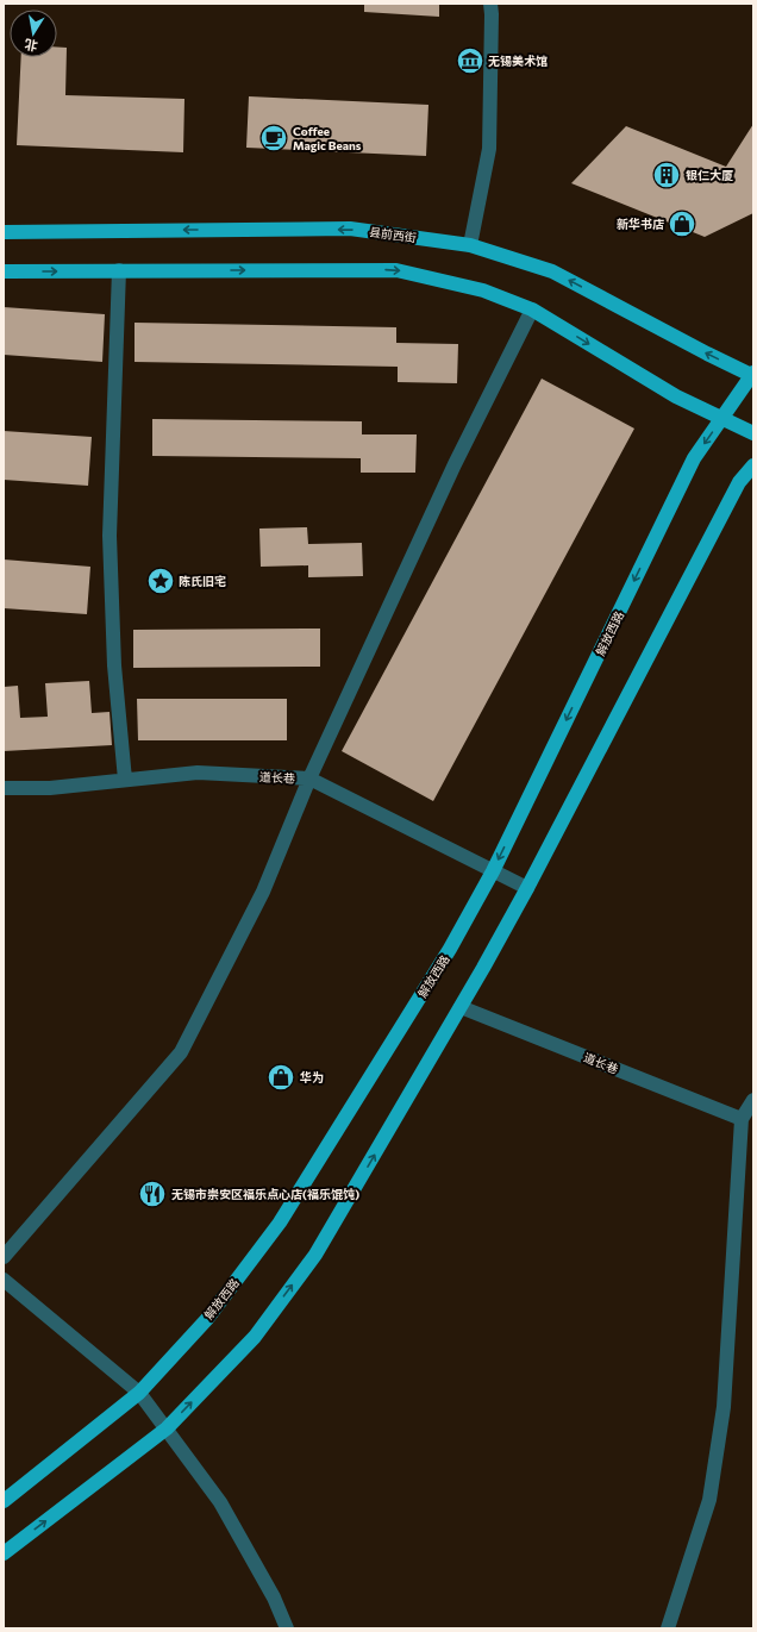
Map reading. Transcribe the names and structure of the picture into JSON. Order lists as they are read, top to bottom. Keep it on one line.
{"streets":{"main road":["县前西街","解放西路"],"street":["道长巷"]},"crossings":[["县前西街","解放西路"],["解放西路","道长巷"]],"places":{"museum":["无锡美术馆"],"cafe":["Coffee Magic Beans"],"building":["银仁大厦"],"shop":["新华书店","华为"],"place":["陈氏旧宅"],"restaurant":["无锡市崇安区福乐点心店(福乐馄饨)"]},"north":"bottom"}
